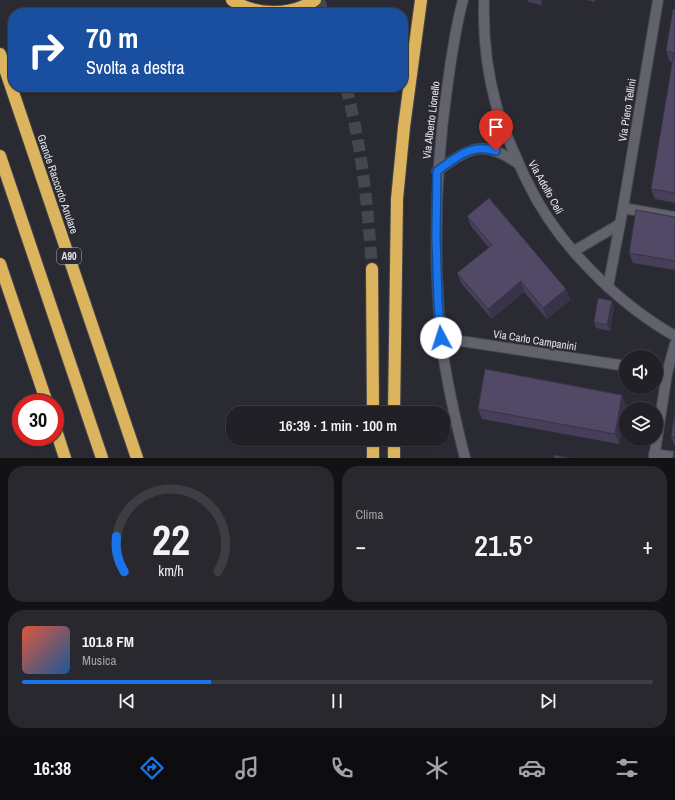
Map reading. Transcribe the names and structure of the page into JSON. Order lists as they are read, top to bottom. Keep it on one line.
{"streets":{"highway":["Grande Raccordo Anulare","A90"],"street":["Via Piero Tellini","Via Alberto Lionello","Via Adolfo Celi","Via Carlo Campanini"]},"crossings":[["Via Piero Tellini","Via Adolfo Celi"],["Via Alberto Lionello","Via Carlo Campanini"]],"page":{"turn":["70 m","Svolta a destra"],"limit":"30","trip":"16:39 · 1 min · 100 m","tile":"Clima","heat":["−","21.5°","+"],"song":["101.8 FM","Musica"],"tabs":"16:38","gauge":["22","km/h"]}}
